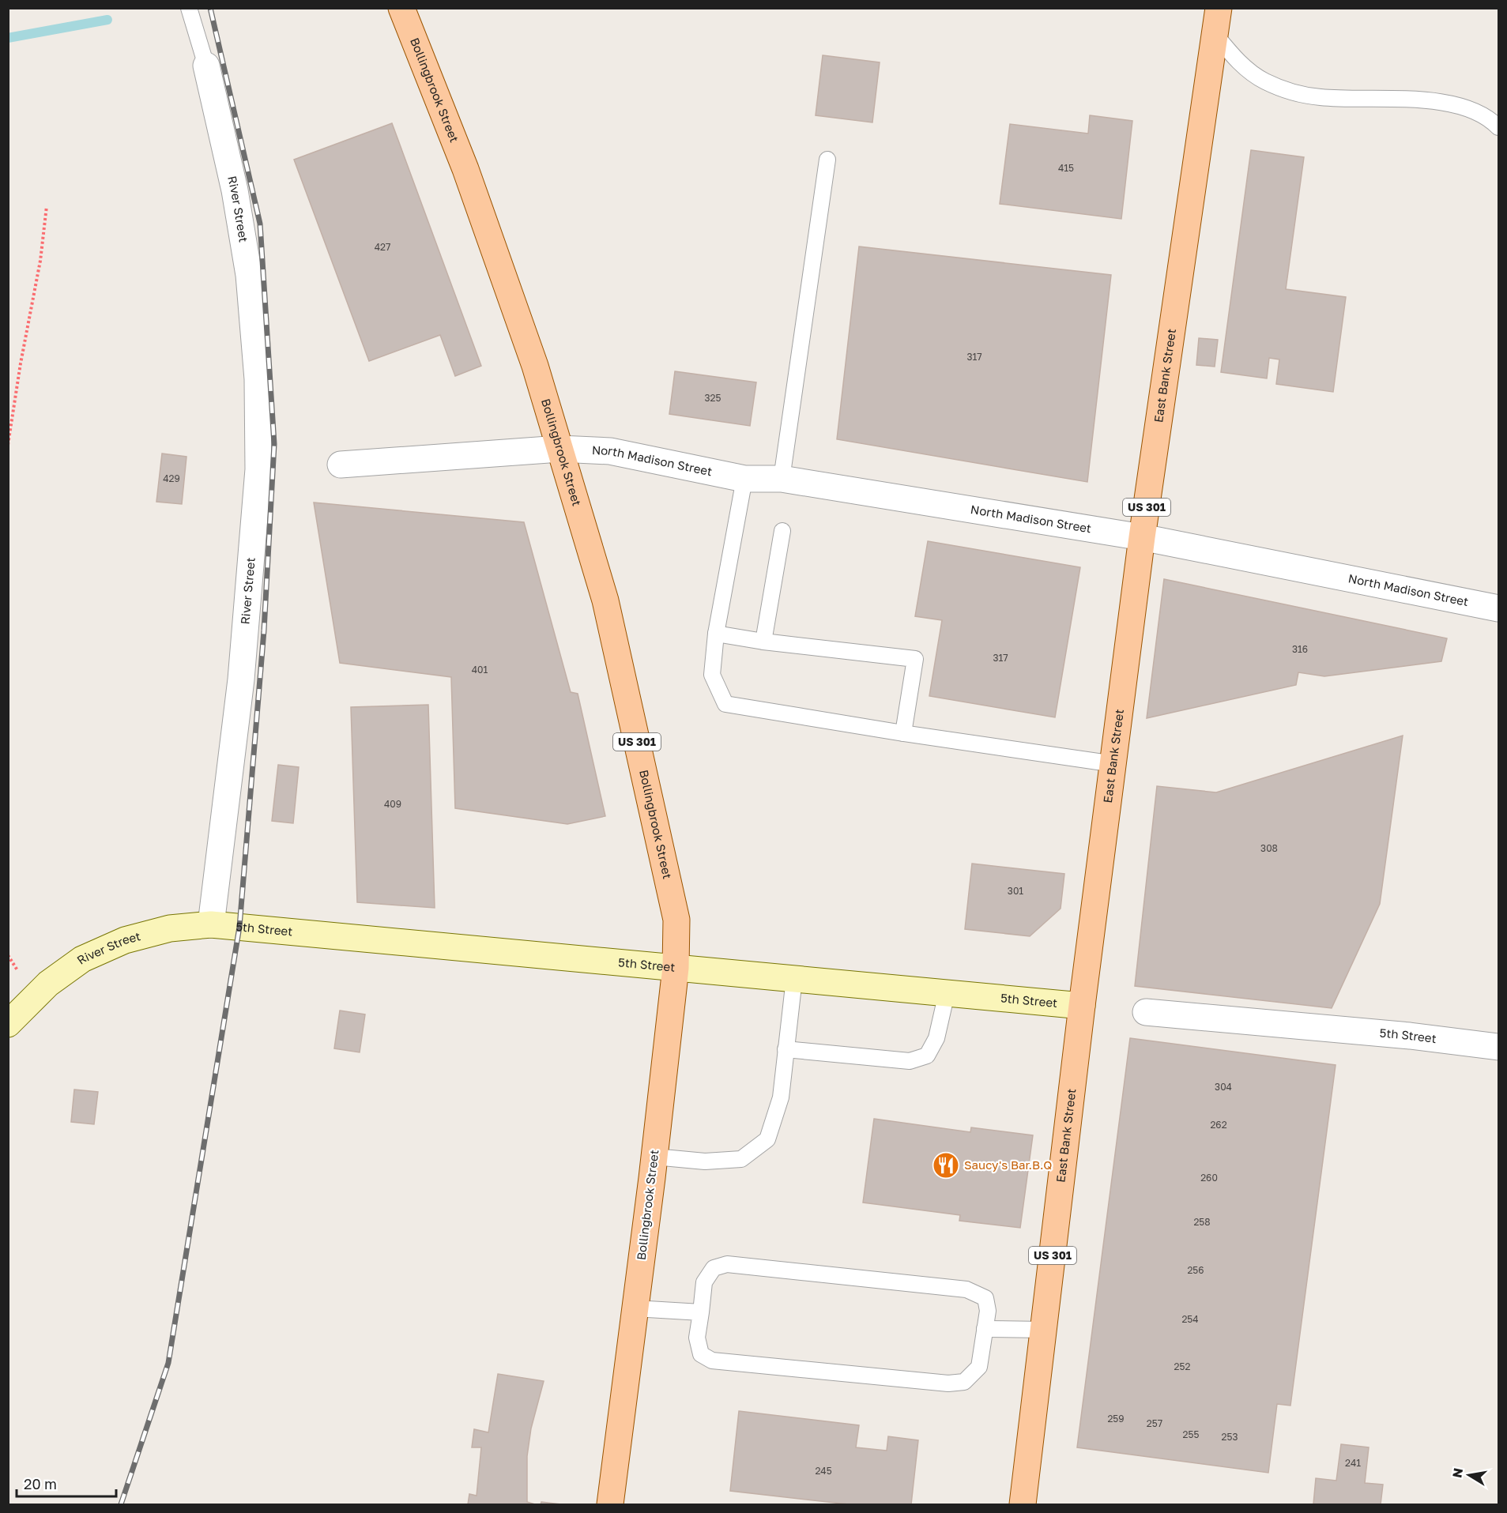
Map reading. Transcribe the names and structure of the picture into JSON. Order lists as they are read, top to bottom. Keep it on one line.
{"streets":{"main road":["Bollingbrook Street","East Bank Street","US 301"],"street":["River Street","North Madison Street","5th Street"]},"crossings":[["Bollingbrook Street","North Madison Street"],["Bollingbrook Street","5th Street"],["River Street","5th Street"],["East Bank Street","North Madison Street"],["East Bank Street","5th Street"]],"places":{"restaurant":["Saucy's Bar.B.Q"]},"house_numbers":["415","427","317","325","429","316","317","401","409","308","301","304","262","260","258","256","254","252","259","257","255","253","241","245"],"scale_bar":"20 m","north":"left"}
